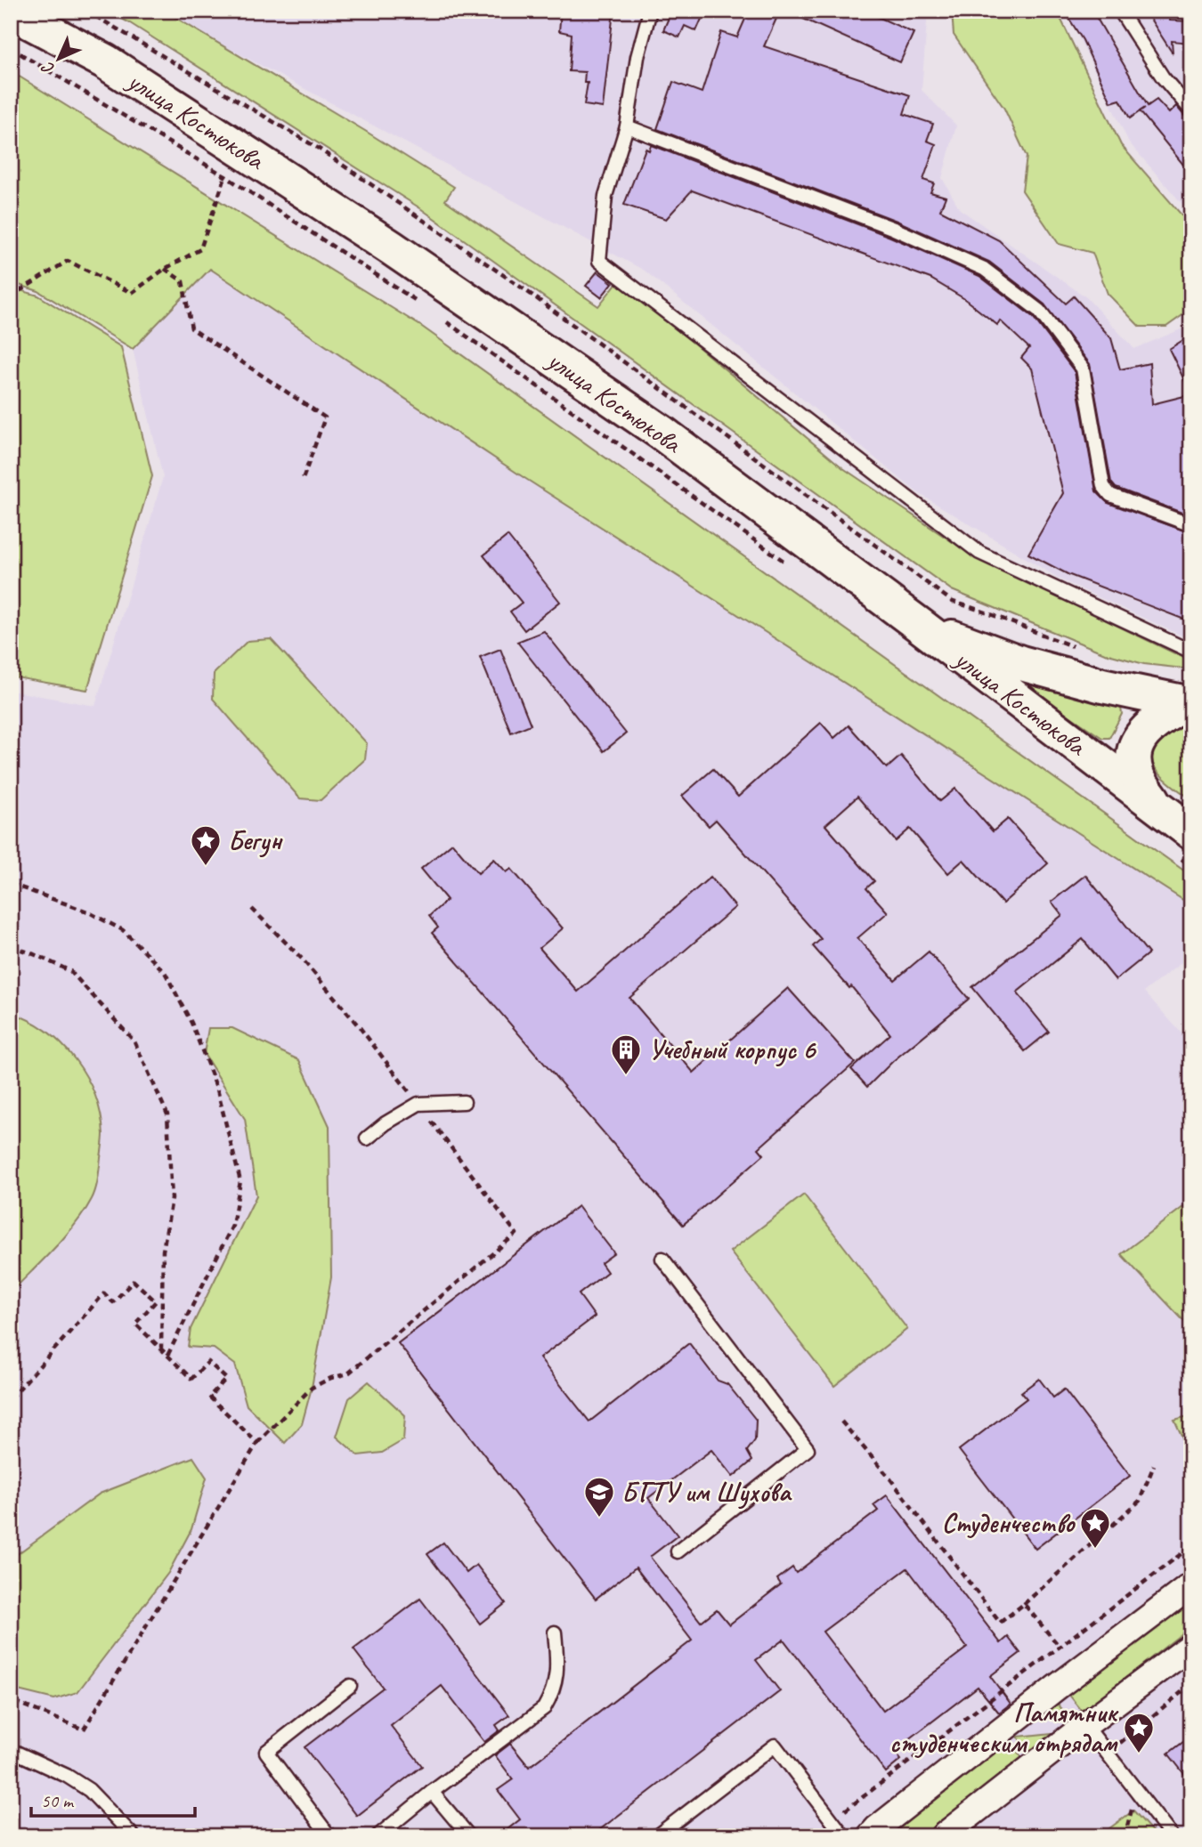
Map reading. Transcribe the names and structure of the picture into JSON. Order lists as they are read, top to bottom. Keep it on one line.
{"streets":{"main road":["улица Костюкова"]},"places":{"place":["Бегун","Студенчество","Памятник студенческим отрядам"],"building":["Учебный корпус 6"],"school or university":["БГТУ им Шухова"]},"scale_bar":"50 m","north":"bottom left"}
